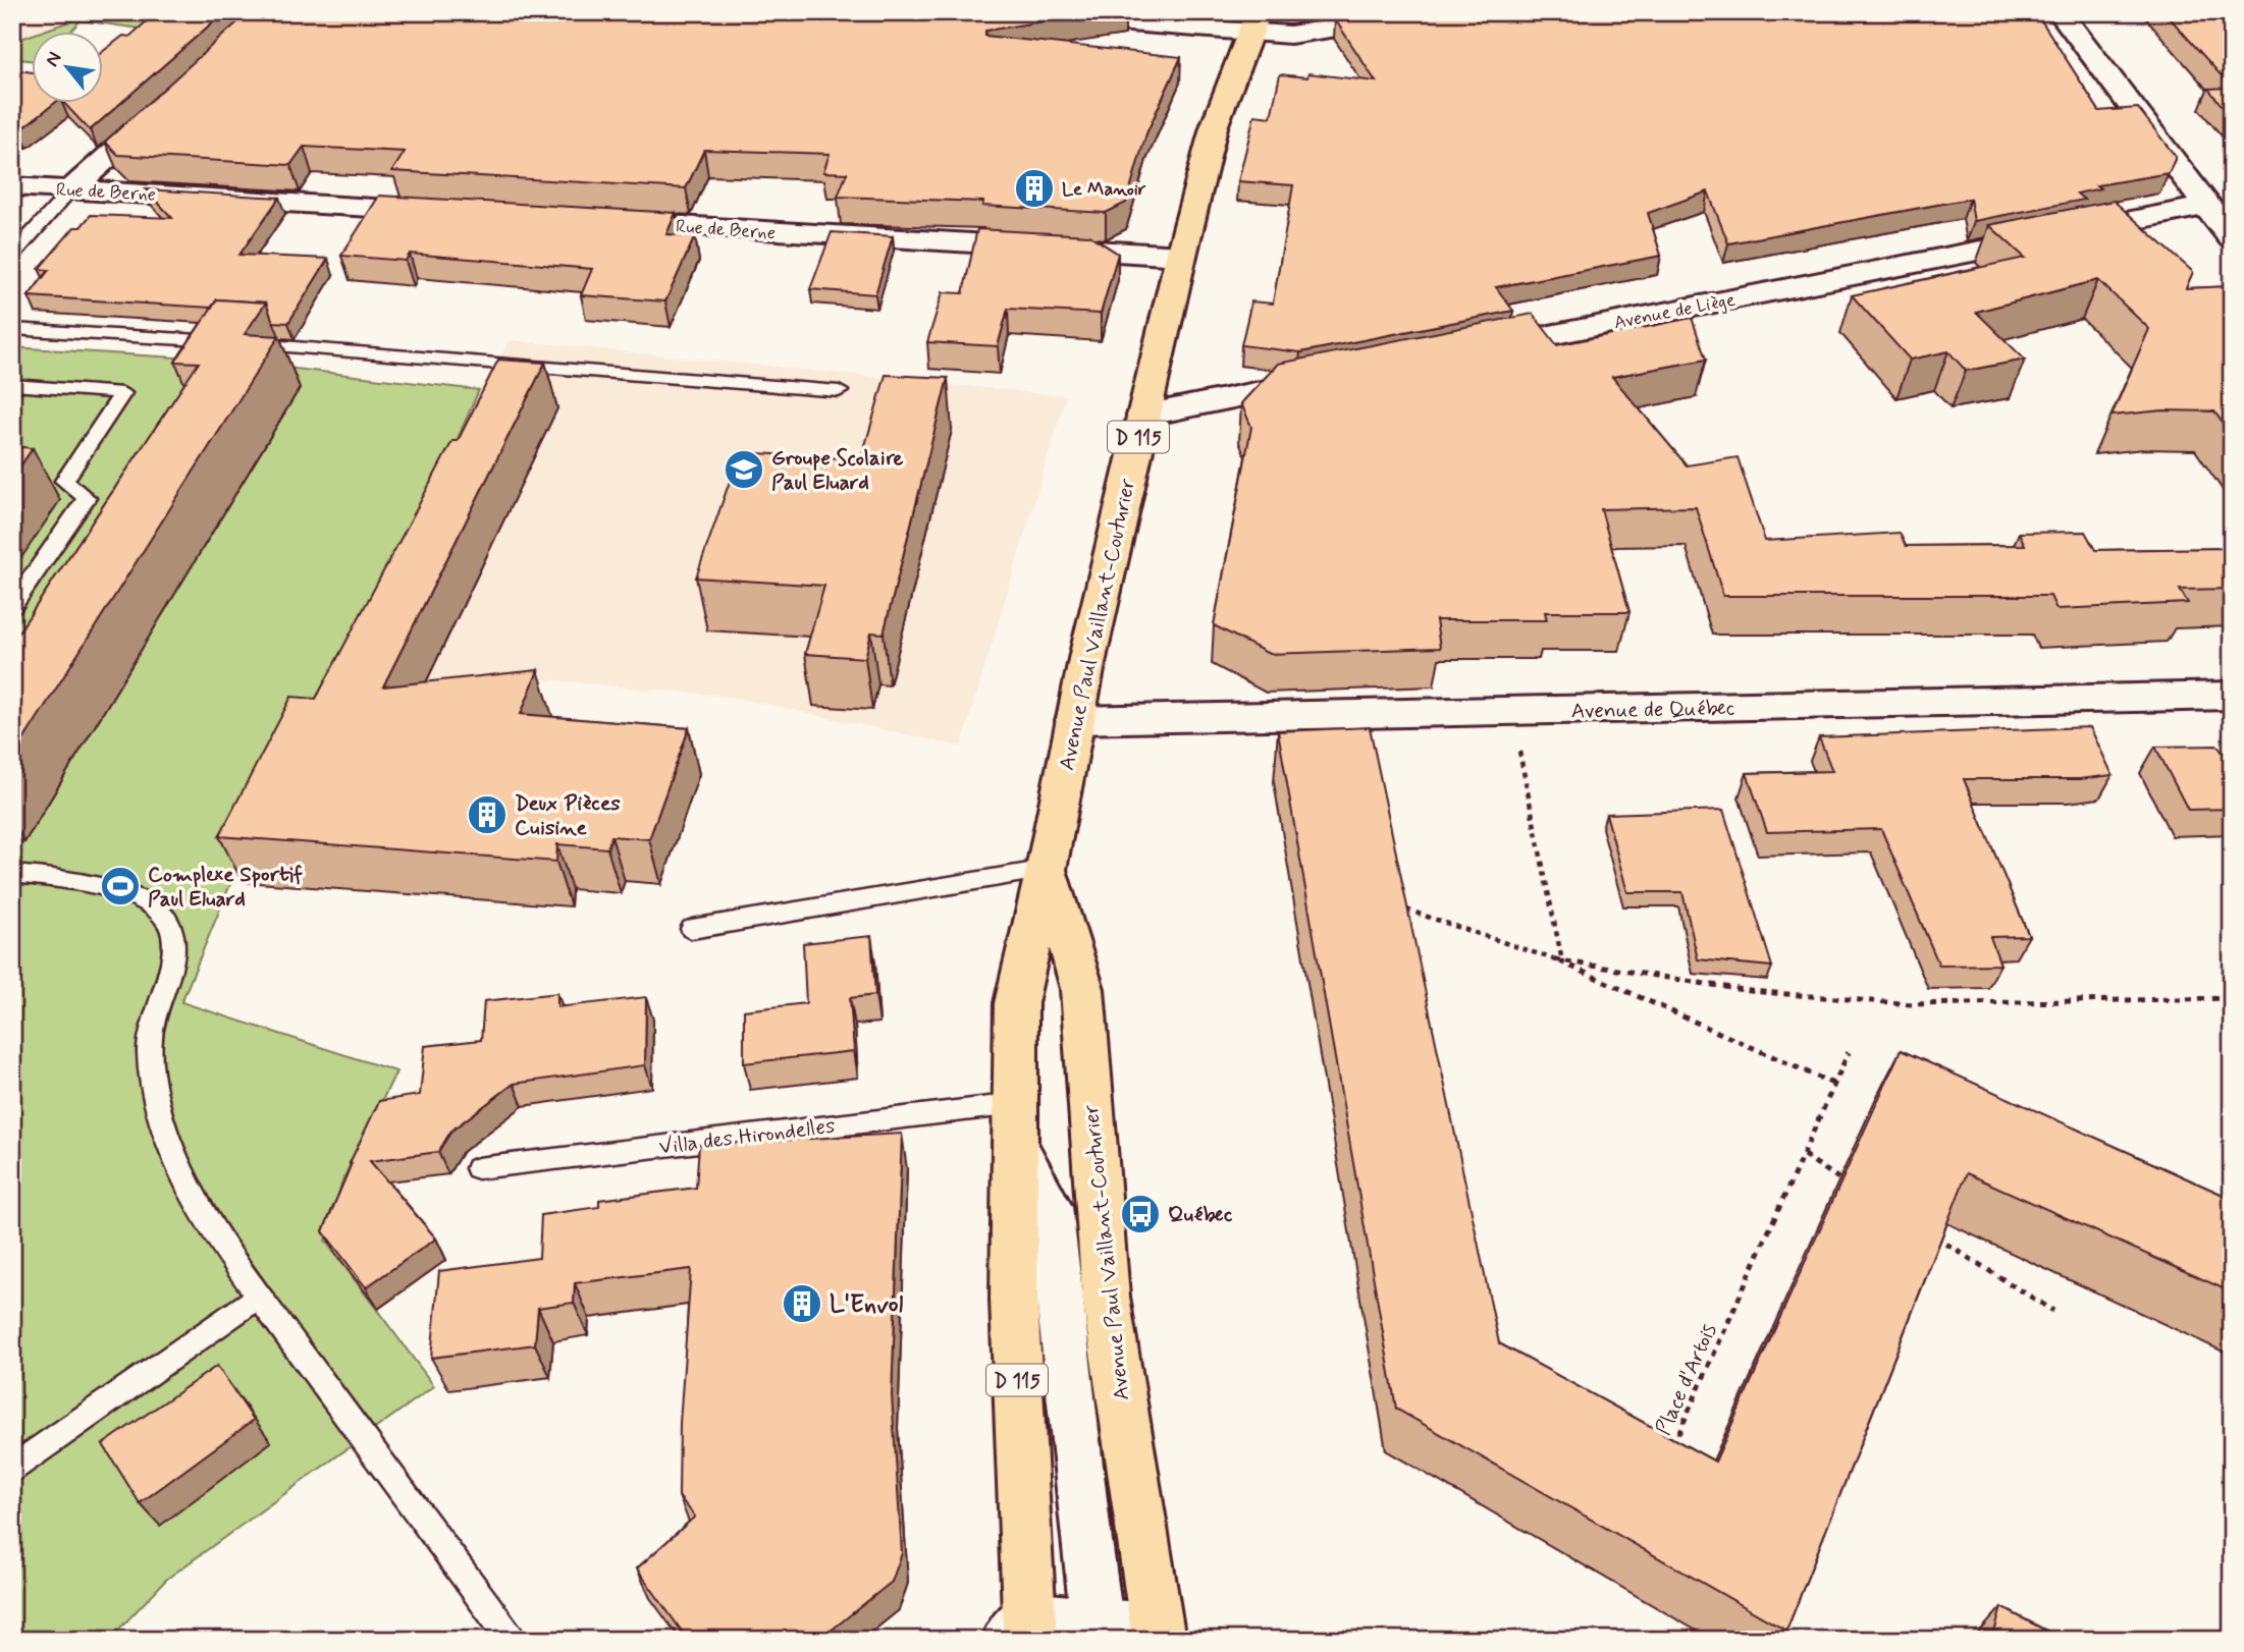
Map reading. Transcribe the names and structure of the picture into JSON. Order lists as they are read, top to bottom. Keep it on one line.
{"streets":{"main road":["D 115","Avenue Paul Vaillant-Couturier"],"street":["Rue de Berne","Avenue de Liège","Avenue de Québec"],"lane":["Villa des Hirondelles"],"path":["Place d'Artois"]},"crossings":[["Rue de Berne","Avenue Paul Vaillant-Couturier"],["D 115","Avenue Paul Vaillant-Couturier"],["Avenue Paul Vaillant-Couturier","Avenue de Québec"],["Avenue Paul Vaillant-Couturier","Villa des Hirondelles"]],"places":{"building":["Le Manoir","Deux Pièces Cuisine","L'Envol"],"school or university":["Groupe Scolaire Paul Eluard"],"sports":["Complexe Sportif Paul Eluard"],"bus stop":["Québec"]},"north":"top left"}
